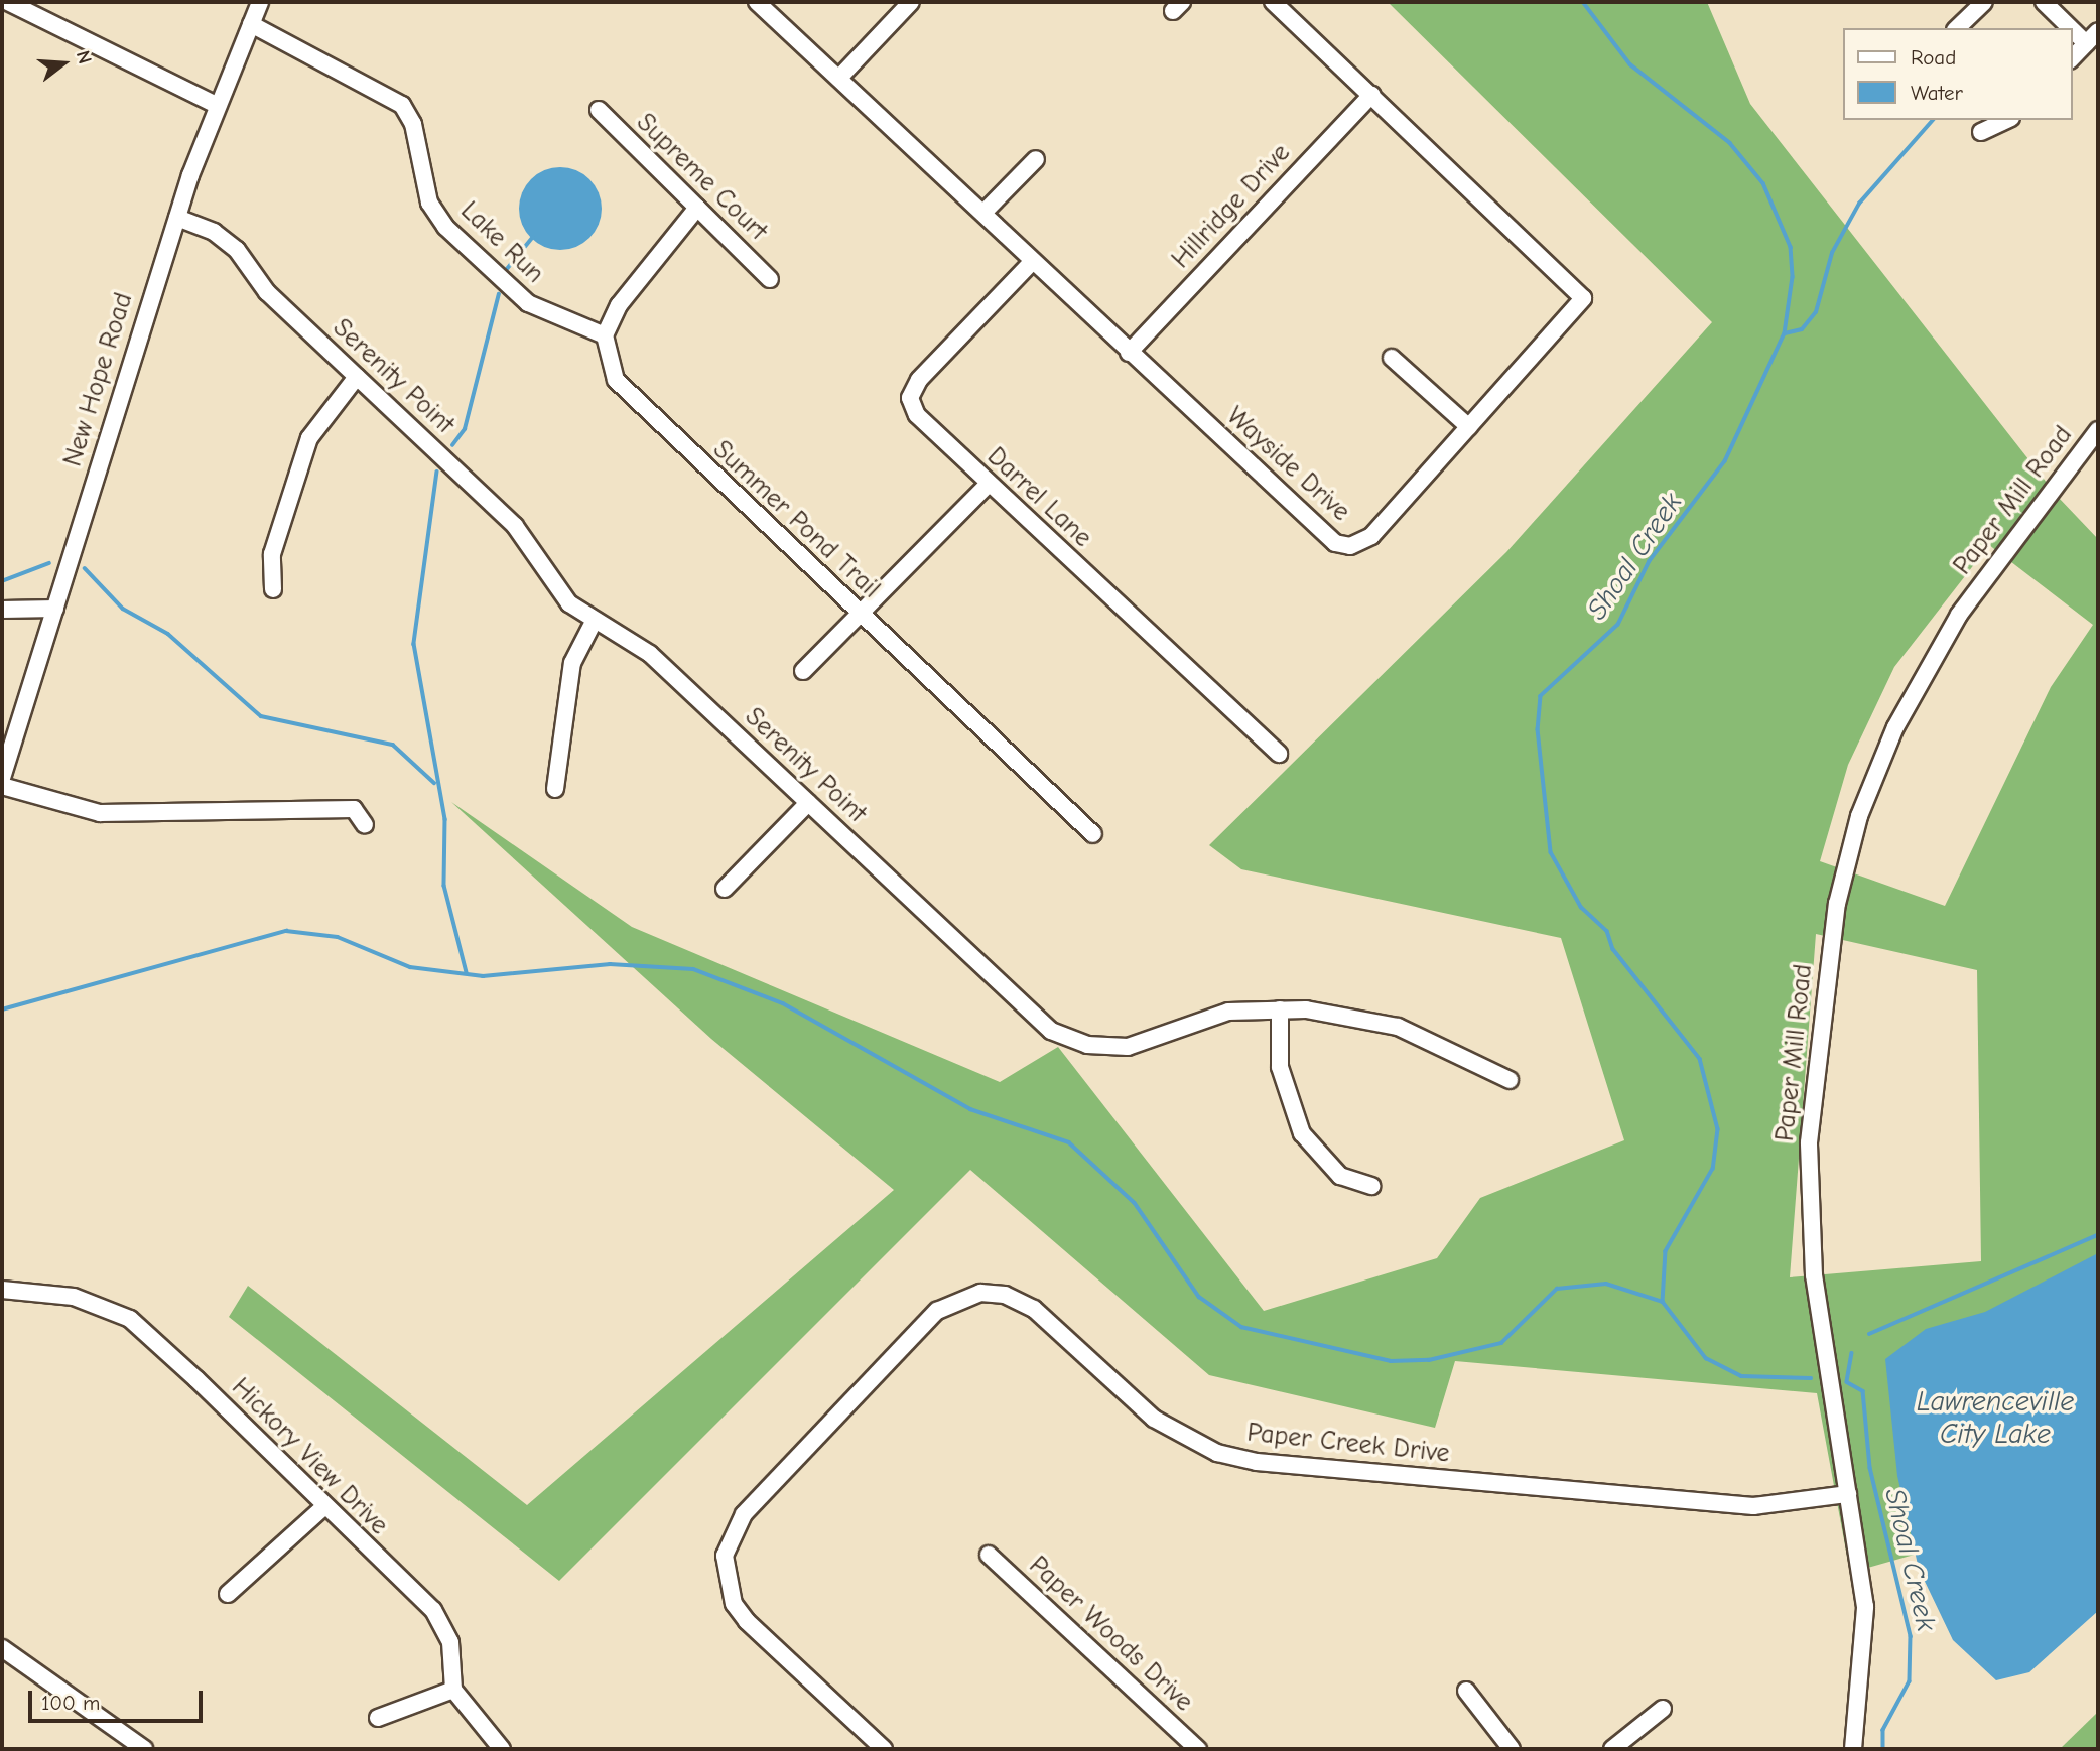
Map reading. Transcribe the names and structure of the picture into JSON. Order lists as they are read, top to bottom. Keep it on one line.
{"streets":{"street":["Supreme Court","Hillridge Drive","Lake Run","Serenity Point","New Hope Road","Wayside Drive","Darrel Lane","Paper Mill Road","Summer Pond Trail","Paper Creek Drive","Hickory View Drive","Paper Woods Drive"]},"crossings":[["Hillridge Drive","Wayside Drive"],["Lake Run","New Hope Road"],["Lake Run","Summer Pond Trail"],["Serenity Point","New Hope Road"],["Wayside Drive","Darrel Lane"],["Paper Mill Road","Paper Creek Drive"]],"water":["Shoal Creek","Lawrenceville City Lake"],"legend":["Road","Water"],"scale_bar":"100 m","north":"right"}
